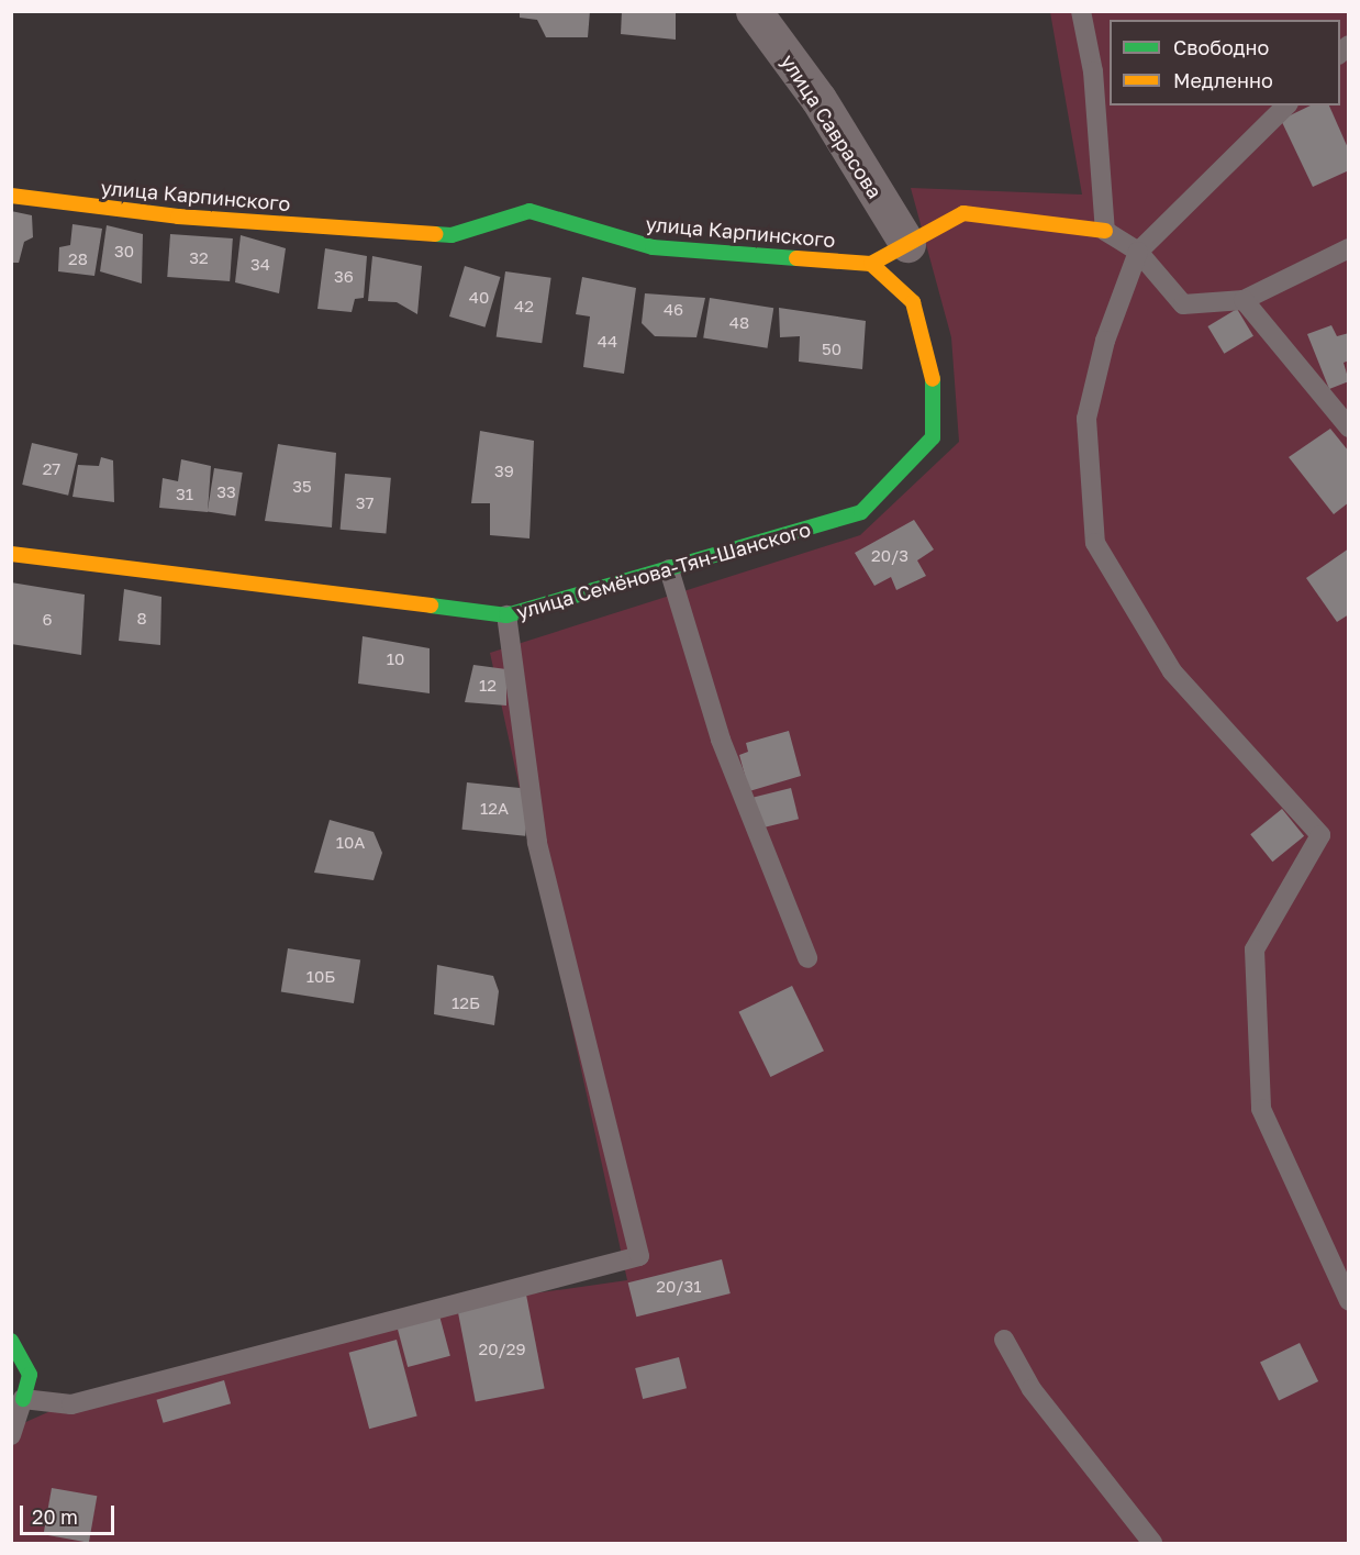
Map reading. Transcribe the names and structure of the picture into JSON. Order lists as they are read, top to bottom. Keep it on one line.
{"streets":{"street":["улица Саврасова","улица Карпинского","улица Семёнова-Тян-Шанского"]},"crossings":[["улица Карпинского","улица Семёнова-Тян-Шанского"]],"house_numbers":["30","32","28","34","36","40","42","46","48","44","50","27","39","35","33","31","37","20/3","8","6","10","12","12А","10А","10Б","12Б","20/31","20/29"],"legend":["Свободно","Медленно"],"scale_bar":"20 m"}
